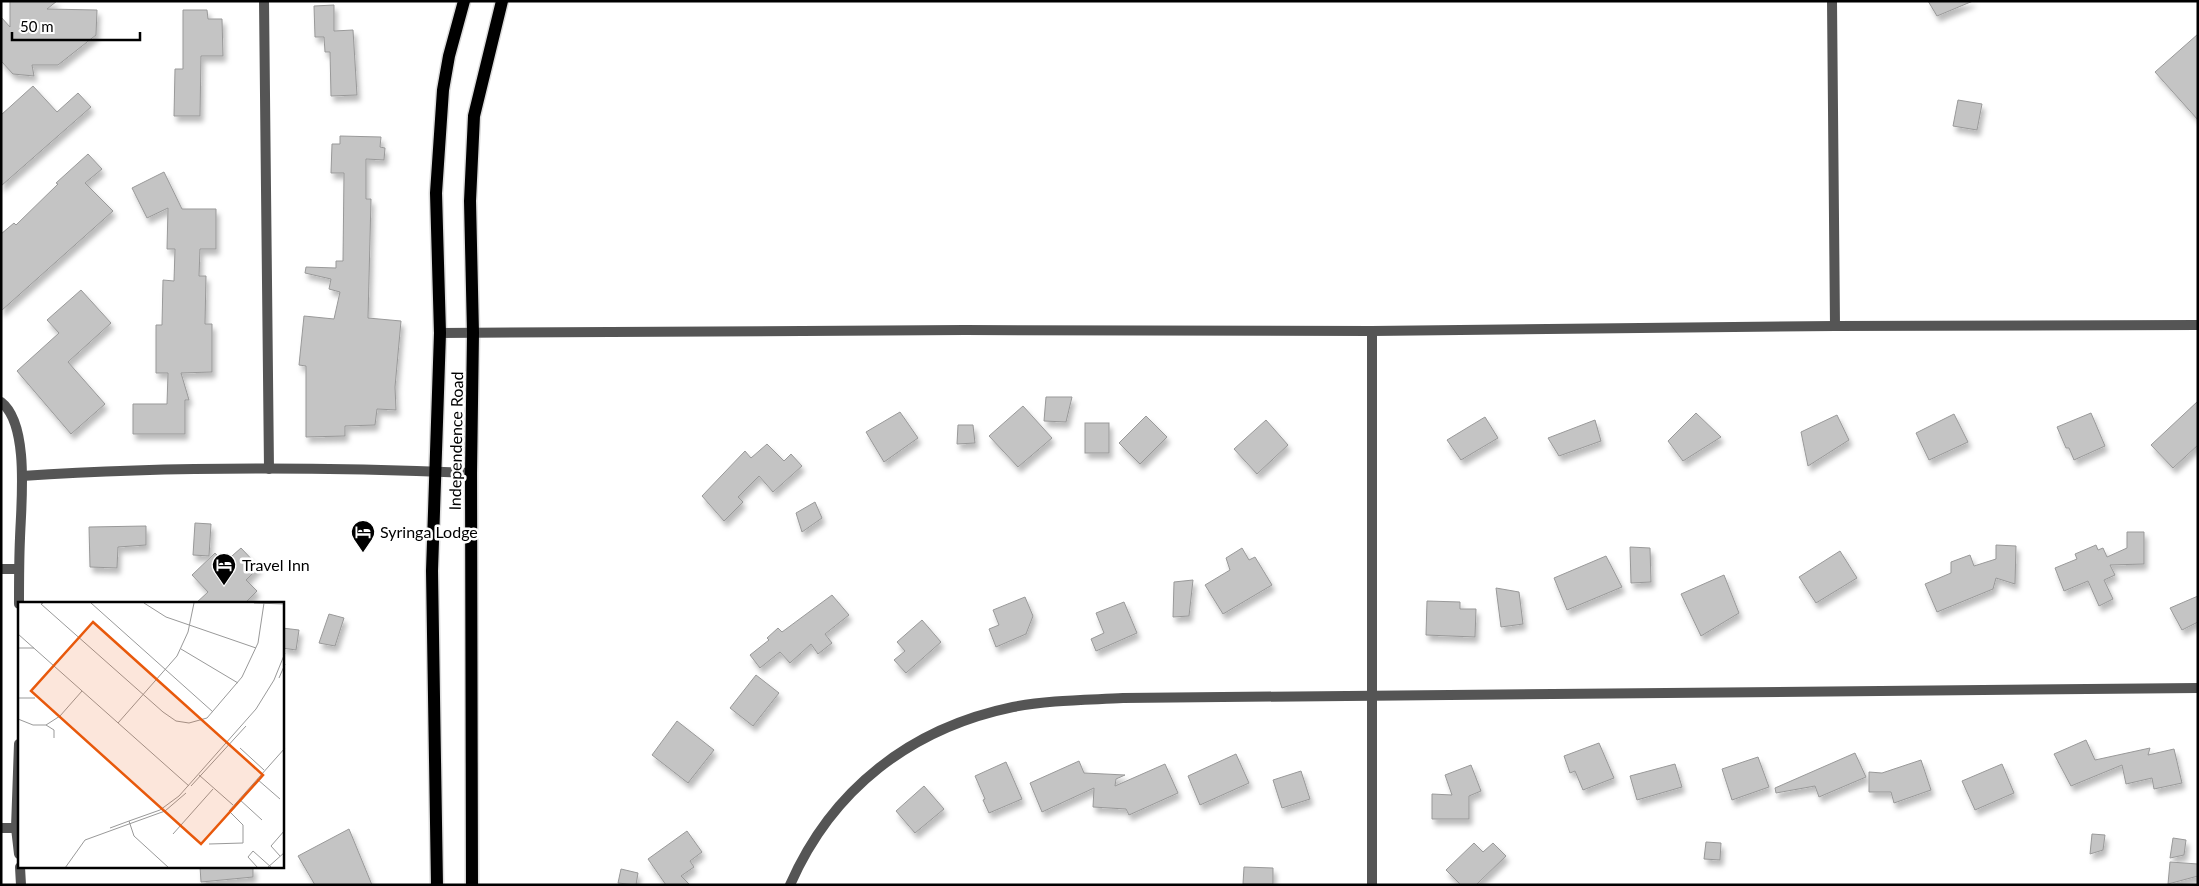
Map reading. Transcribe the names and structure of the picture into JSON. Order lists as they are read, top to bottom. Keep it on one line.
{"streets":{"main road":["Independence Road"]},"places":{"hotel":["Syringa Lodge","Travel Inn"]},"scale_bar":"50 m"}
